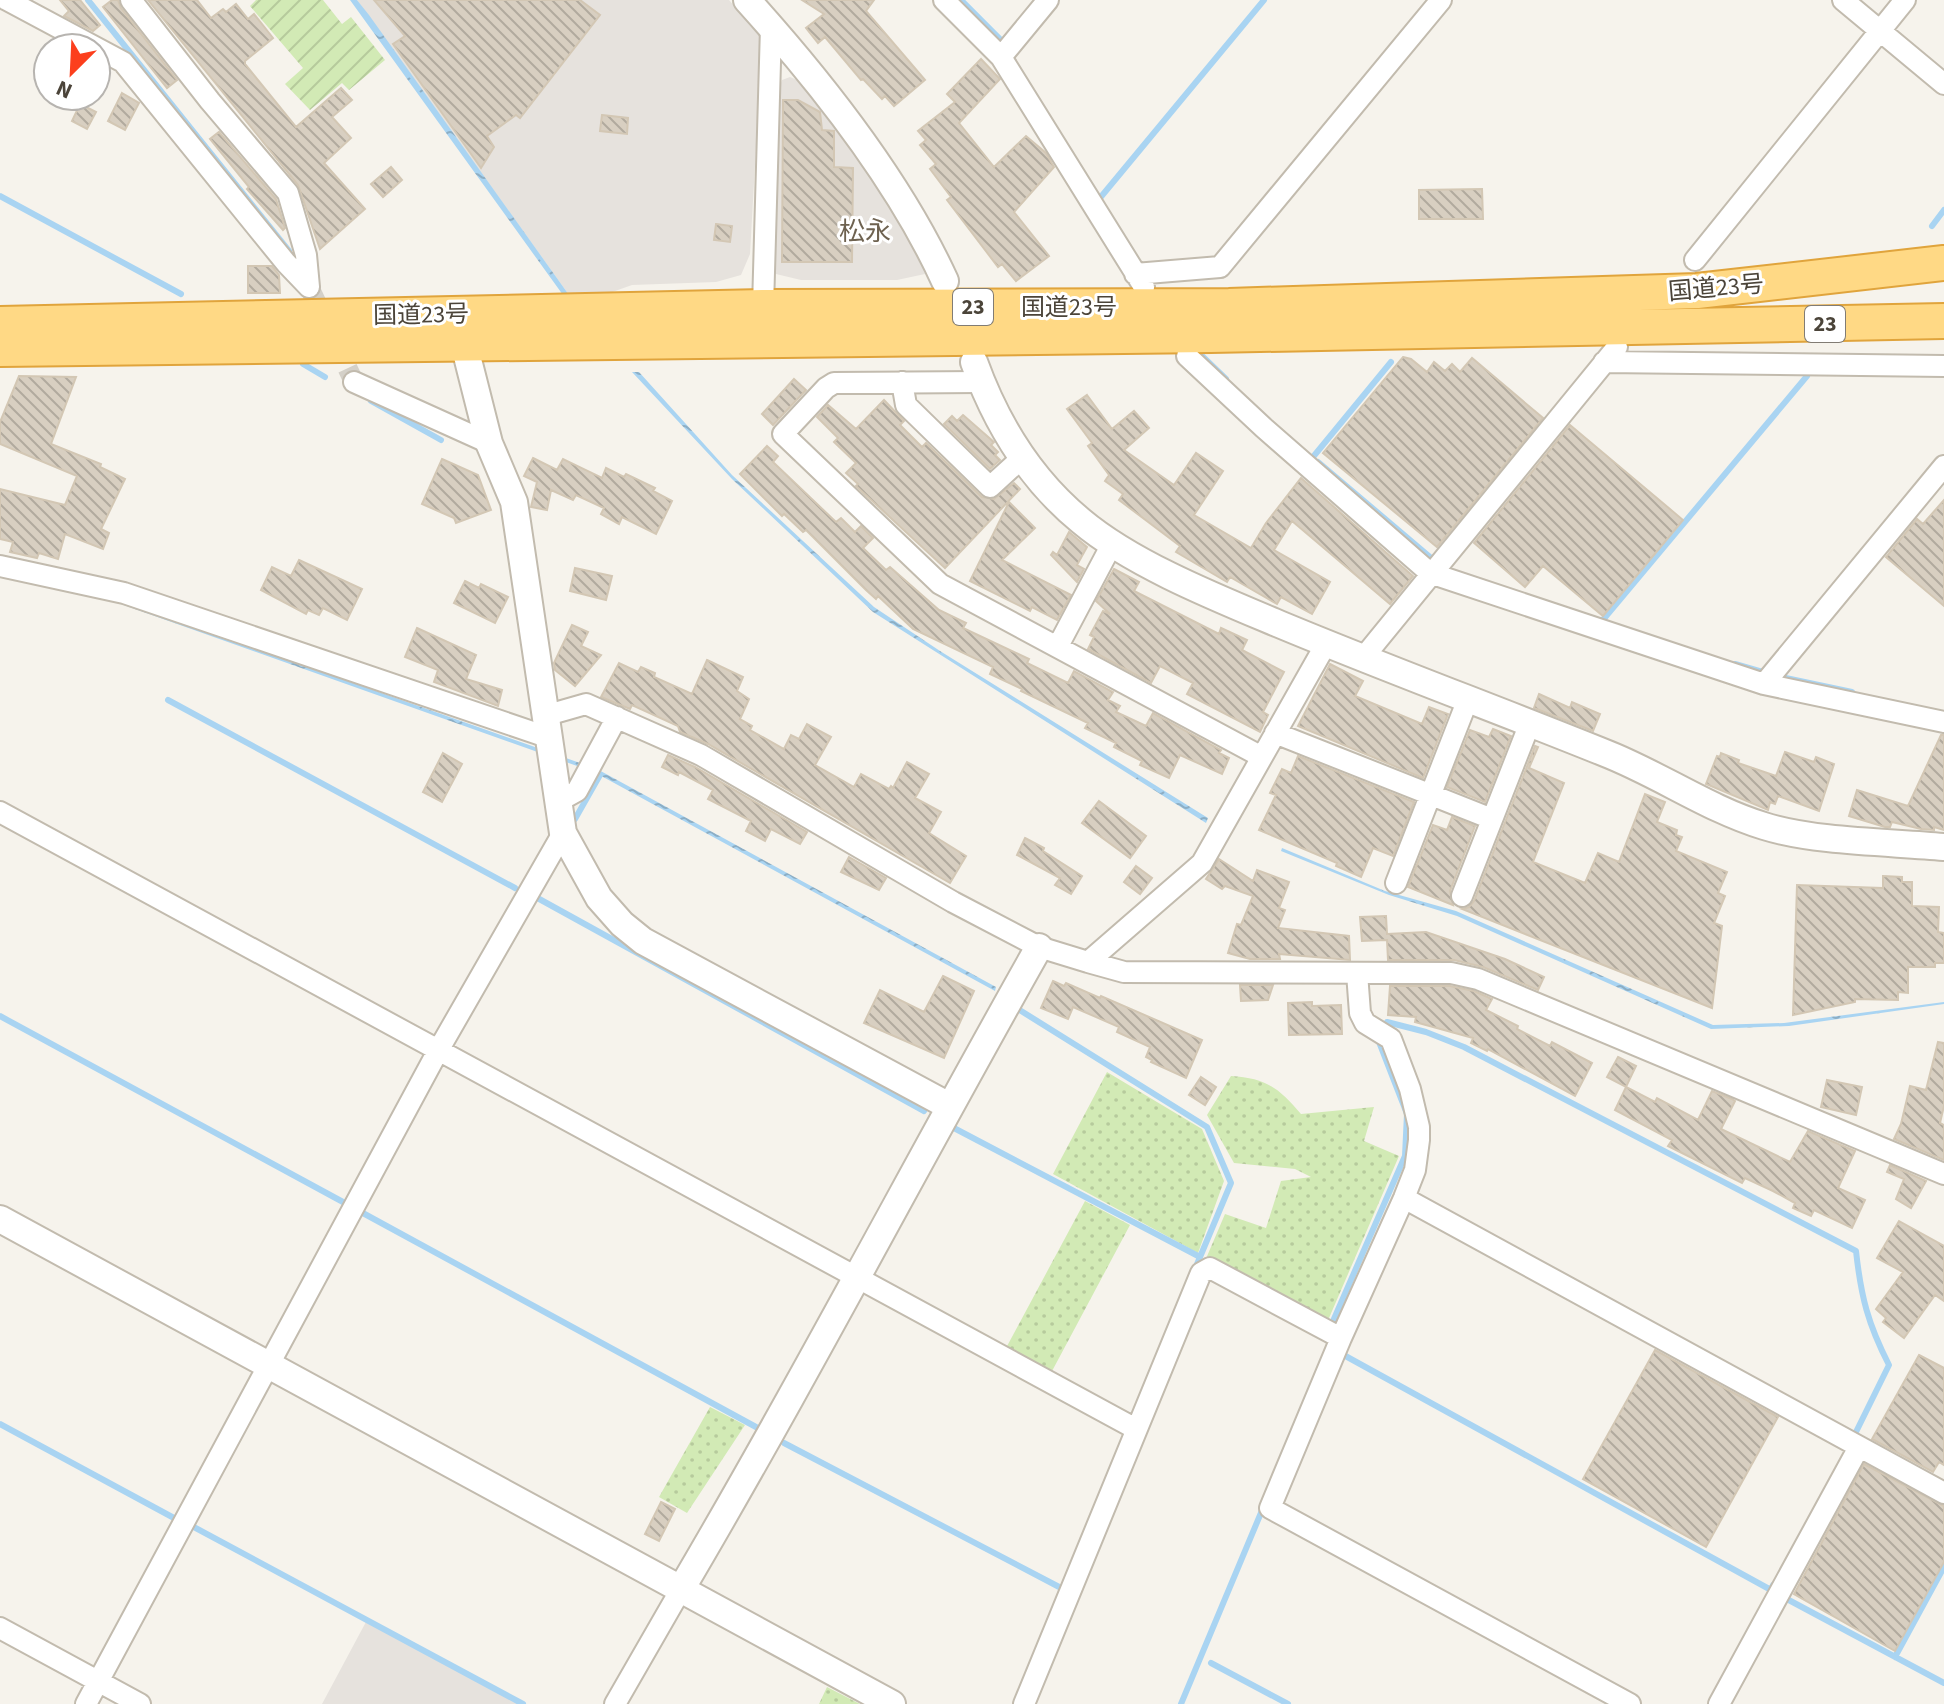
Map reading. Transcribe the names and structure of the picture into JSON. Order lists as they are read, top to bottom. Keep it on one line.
{"streets":{"highway":["国道23号","23"]},"districts":["松永"],"north":"bottom left"}
